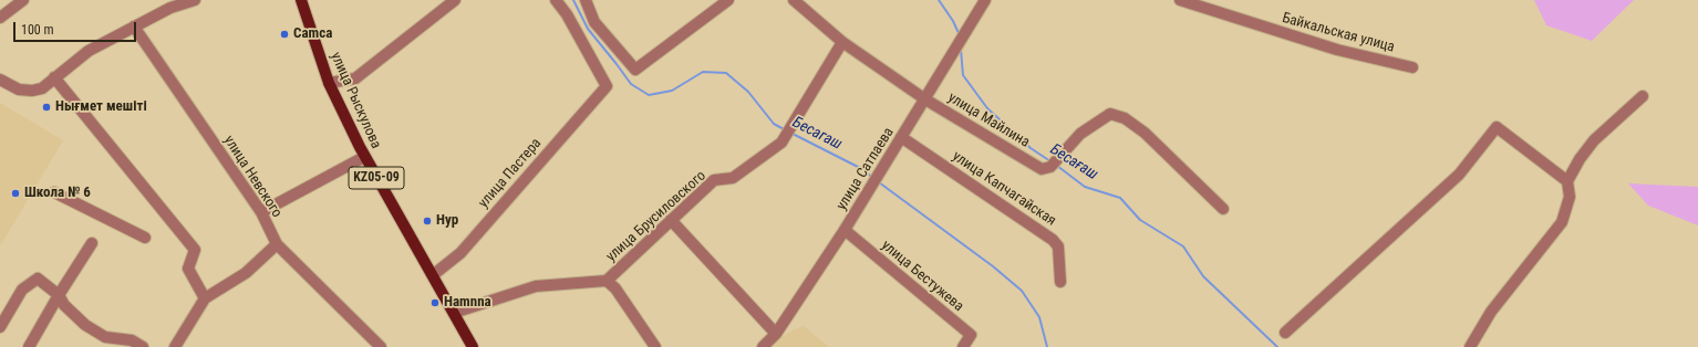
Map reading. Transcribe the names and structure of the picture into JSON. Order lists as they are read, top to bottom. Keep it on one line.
{"streets":{"main road":["улица Рыскулова","KZ05-09"],"street":["Байкальская улица","улица Майлина","улица Сатпаева","улица Пастера","улица Невского","улица Капчагайская","улица Брусиловского","улица Бестужева"]},"crossings":[["улица Рыскулова","улица Пастера"],["улица Рыскулова","улица Брусиловского"],["улица Майлина","улица Сатпаева"],["улица Майлина","улица Брусиловского"],["улица Сатпаева","улица Капчагайская"],["улица Сатпаева","улица Бестужева"]],"water":["Бесагаш","Бесағаш"],"places":["Camca","Нығмет мешіті","Школа № 6","Hyp","Hamnna"],"scale_bar":"100 m"}
